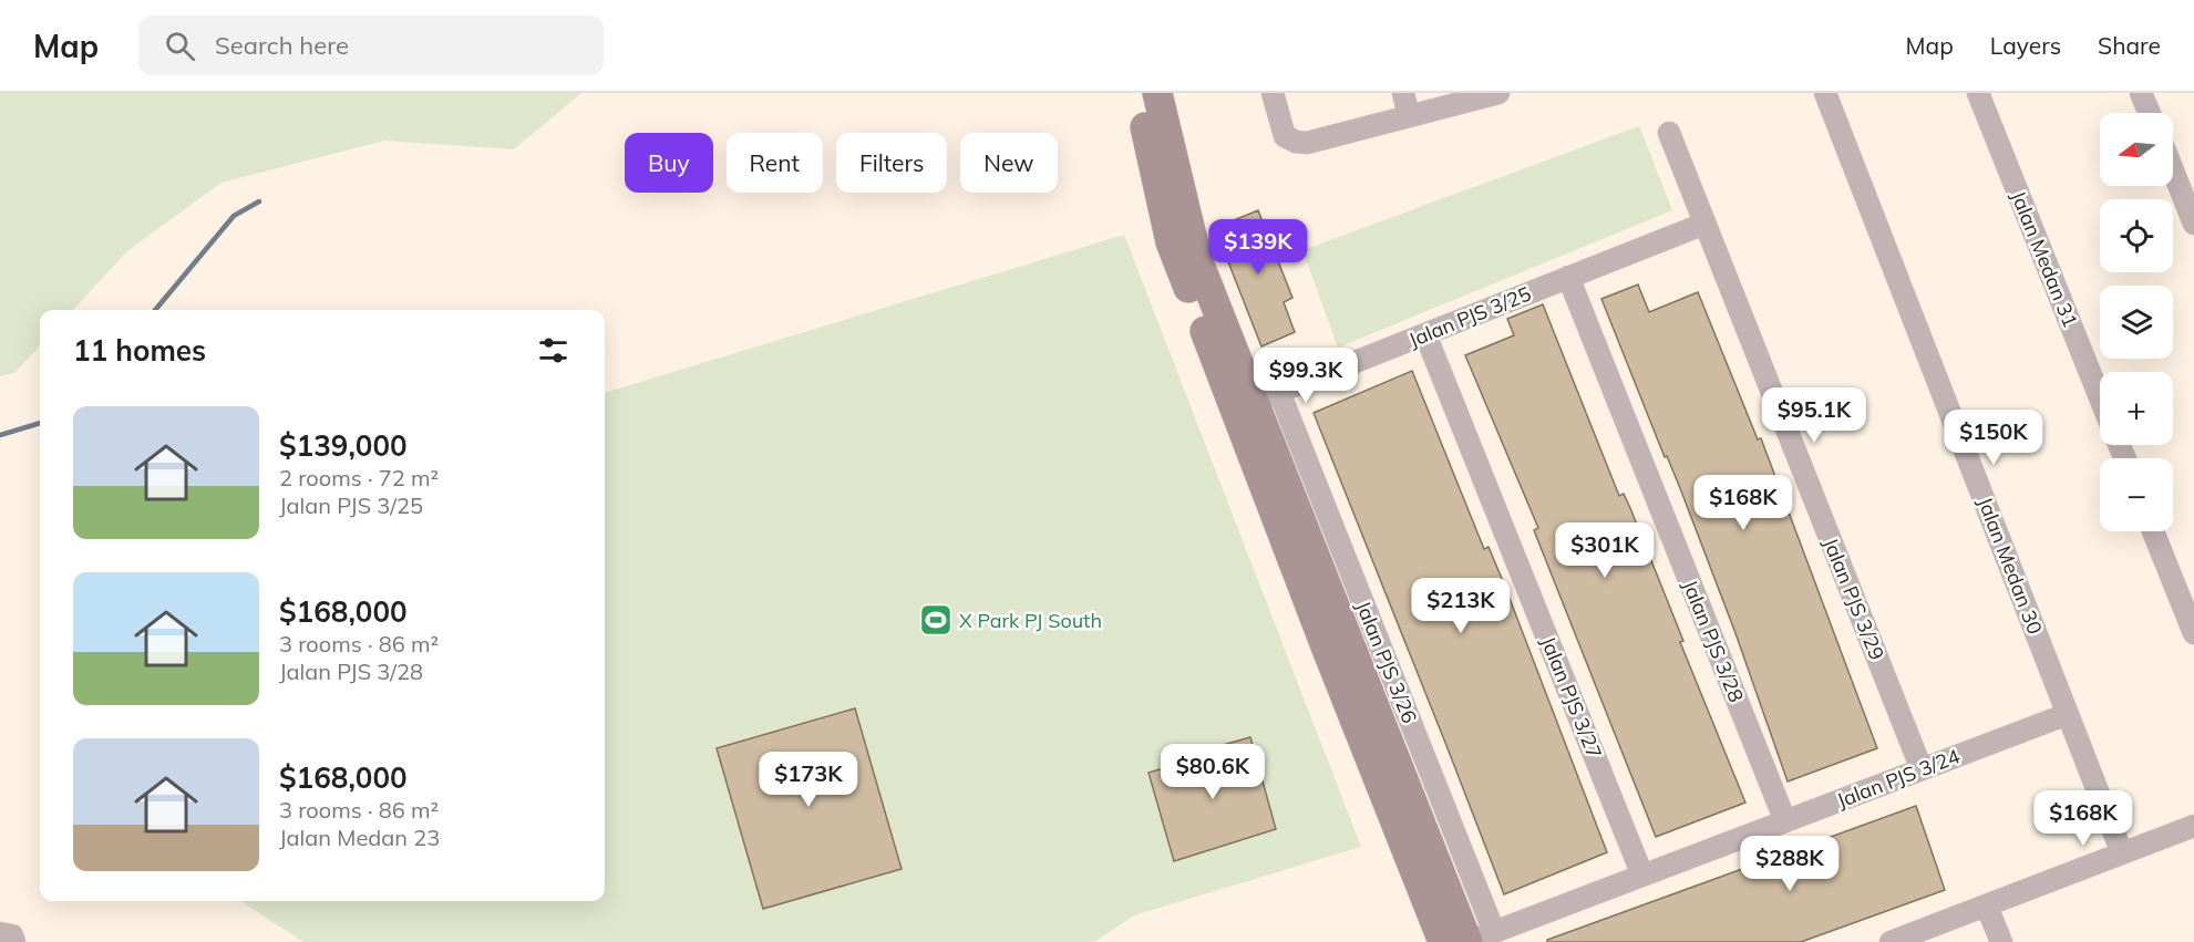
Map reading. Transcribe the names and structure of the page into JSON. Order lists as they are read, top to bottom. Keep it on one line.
{"streets":{"street":["Jalan Medan 31","Jalan PJS 3/25","Jalan Medan 30","Jalan PJS 3/29","Jalan PJS 3/28","Jalan PJS 3/27","Jalan PJS 3/24"]},"crossings":[["Jalan PJS 3/25","Jalan PJS 3/29"],["Jalan PJS 3/25","Jalan PJS 3/28"],["Jalan PJS 3/25","Jalan PJS 3/27"],["Jalan Medan 30","Jalan PJS 3/24"],["Jalan PJS 3/29","Jalan PJS 3/24"],["Jalan PJS 3/28","Jalan PJS 3/24"],["Jalan PJS 3/27","Jalan PJS 3/24"]],"places":{"sports":["X Park PJ South"]},"north":"left","page":{"header":"Map","search":"Search here","nav":["Map","Layers","Share"],"map_buttons":["+","−"],"chip":["Buy","Rent","Filters","New"],"price":["$139K","$99.3K","$95.1K","$150K","$168K","$301K","$213K","$80.6K","$173K","$168K","$288K"],"heading":"11 homes","list":[{"name":"$139,000","note":"2 rooms · 72 m² · Jalan PJS 3/25"},{"name":"$168,000","note":"3 rooms · 86 m² · Jalan PJS 3/28"},{"name":"$168,000","note":"3 rooms · 86 m² · Jalan Medan 23"}]}}
